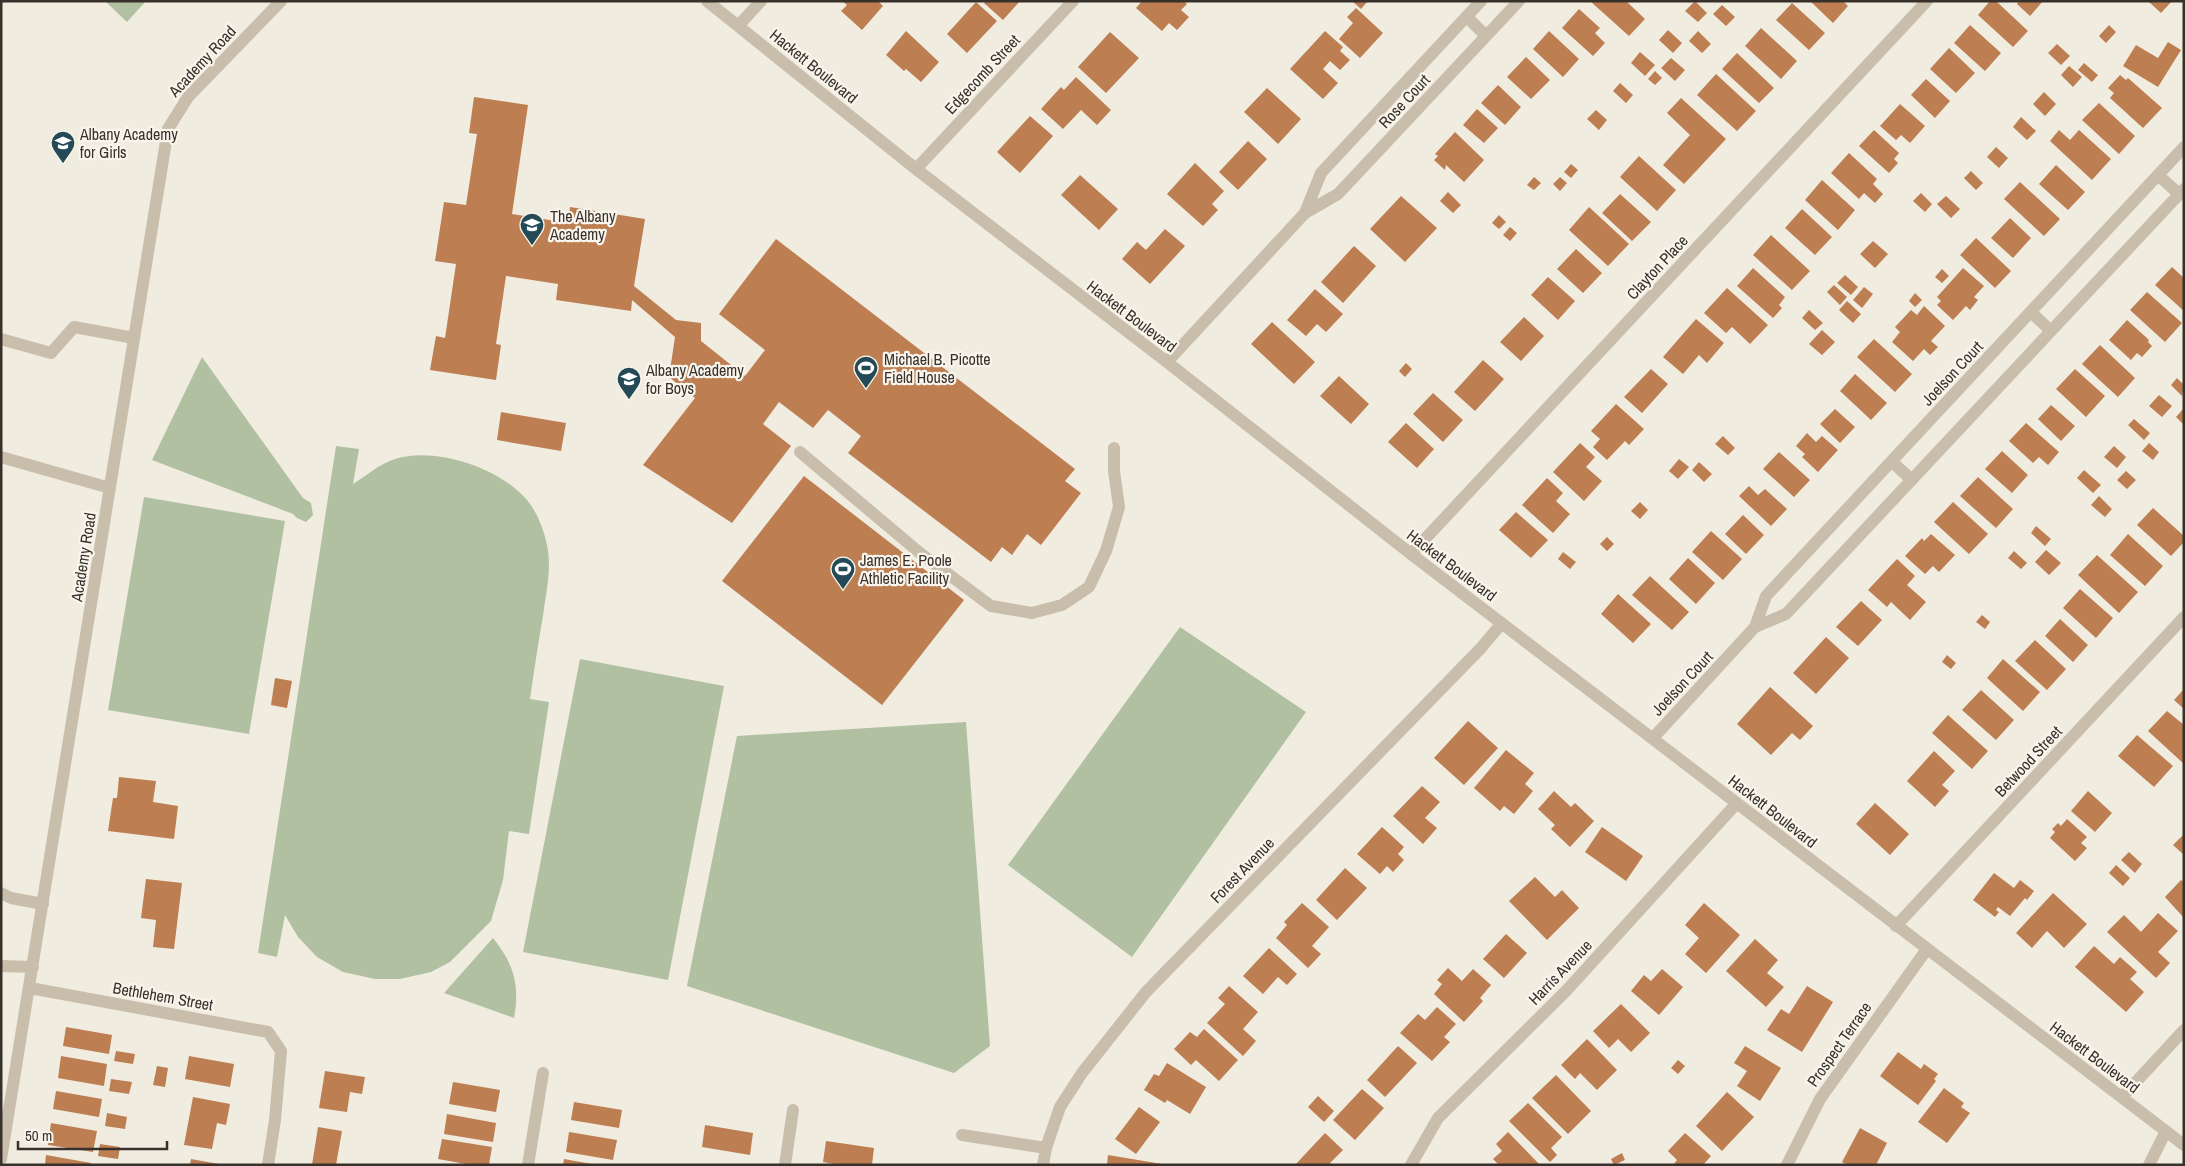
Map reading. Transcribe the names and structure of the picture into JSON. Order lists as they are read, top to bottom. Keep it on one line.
{"streets":{"street":["Academy Road","Hackett Boulevard","Edgecomb Street","Rose Court","Clayton Place","Joelson Court","Betwood Street","Forest Avenue","Harris Avenue","Bethlehem Street","Prospect Terrace"]},"crossings":[["Academy Road","Bethlehem Street"],["Hackett Boulevard","Edgecomb Street"],["Hackett Boulevard","Rose Court"],["Hackett Boulevard","Clayton Place"],["Hackett Boulevard","Joelson Court"],["Hackett Boulevard","Betwood Street"],["Hackett Boulevard","Forest Avenue"],["Hackett Boulevard","Harris Avenue"],["Hackett Boulevard","Prospect Terrace"]],"places":{"school or university":["Albany Academy for Girls","The Albany Academy","Albany Academy for Boys"],"sports":["Michael B. Picotte Field House","James E. Poole Athletic Facility"]},"scale_bar":"50 m"}
